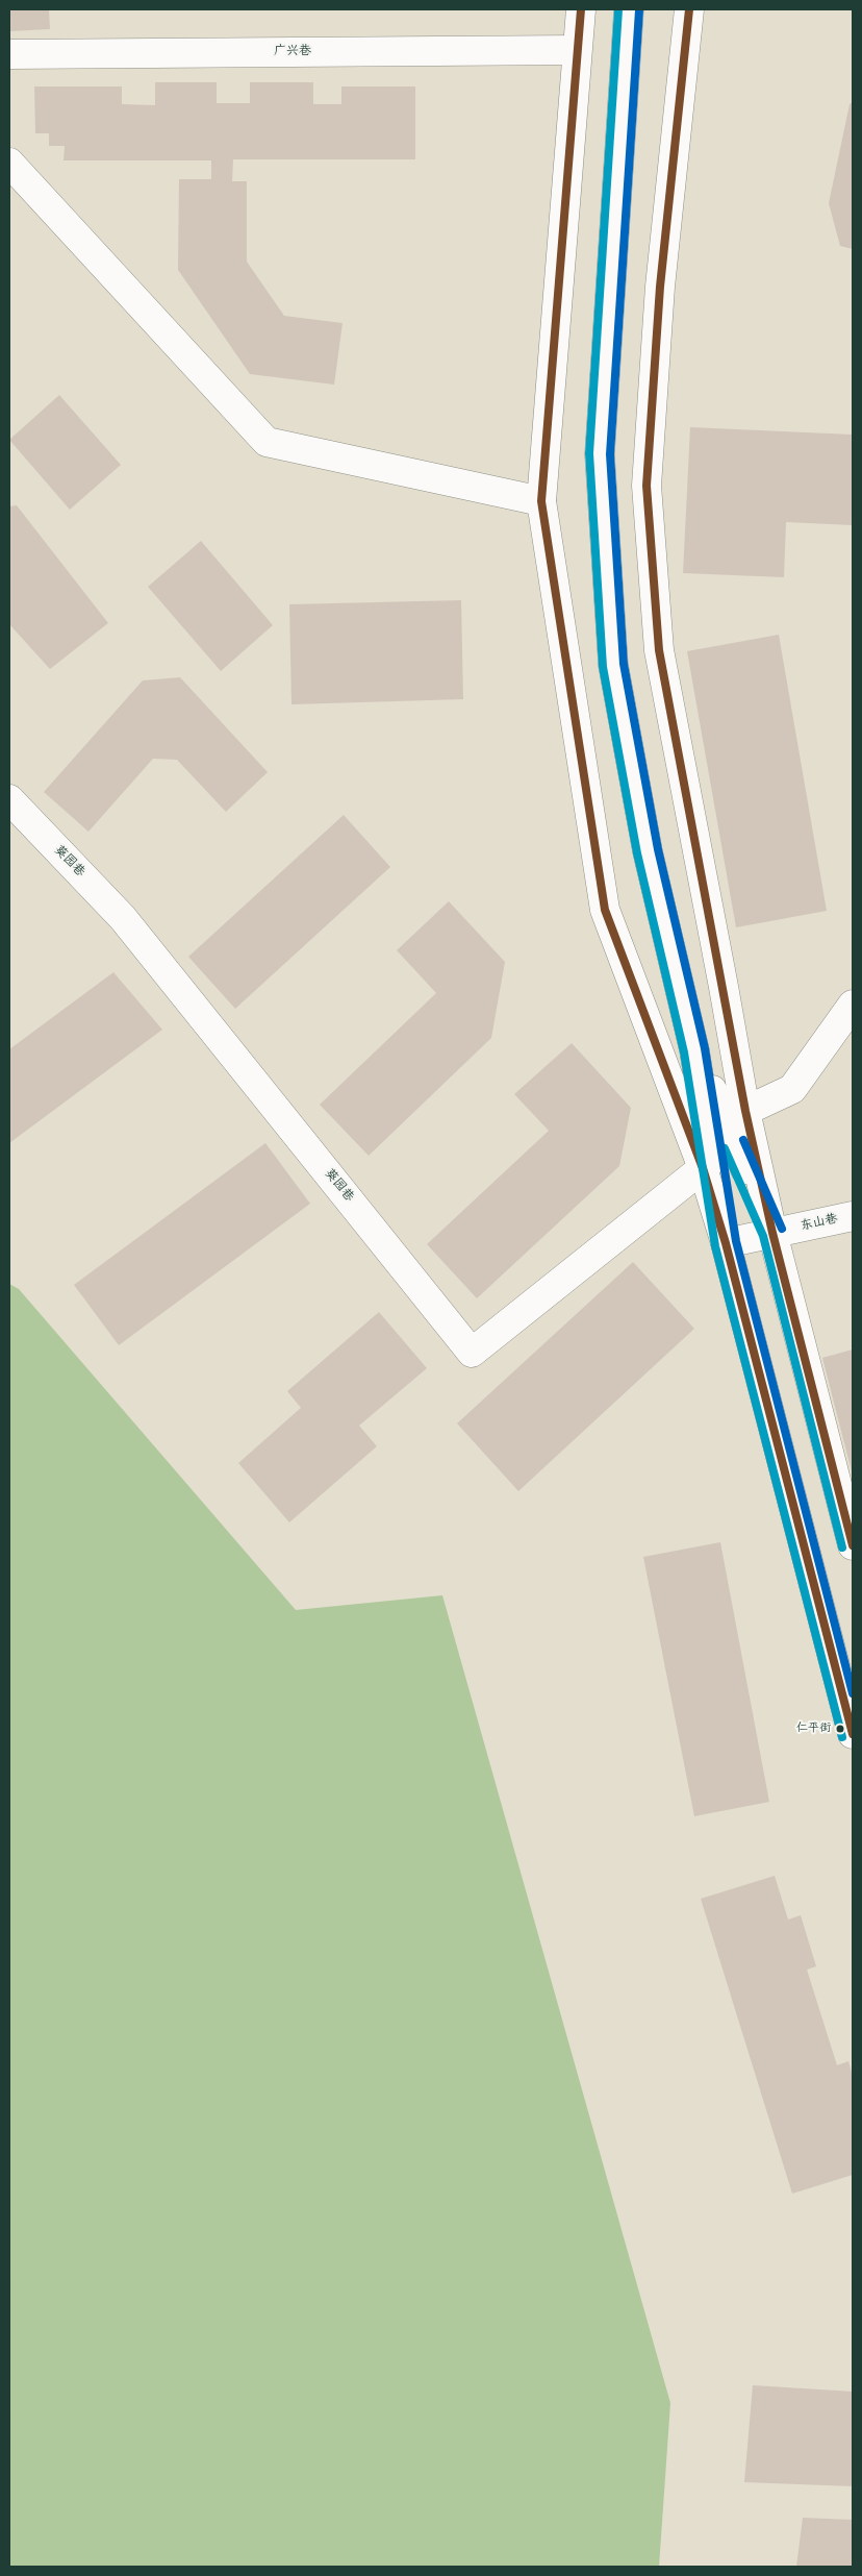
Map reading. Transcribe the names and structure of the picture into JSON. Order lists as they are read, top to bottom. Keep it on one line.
{"streets":{"main road":["广兴巷","葵园巷","东山巷"]},"places":["仁平街"]}
